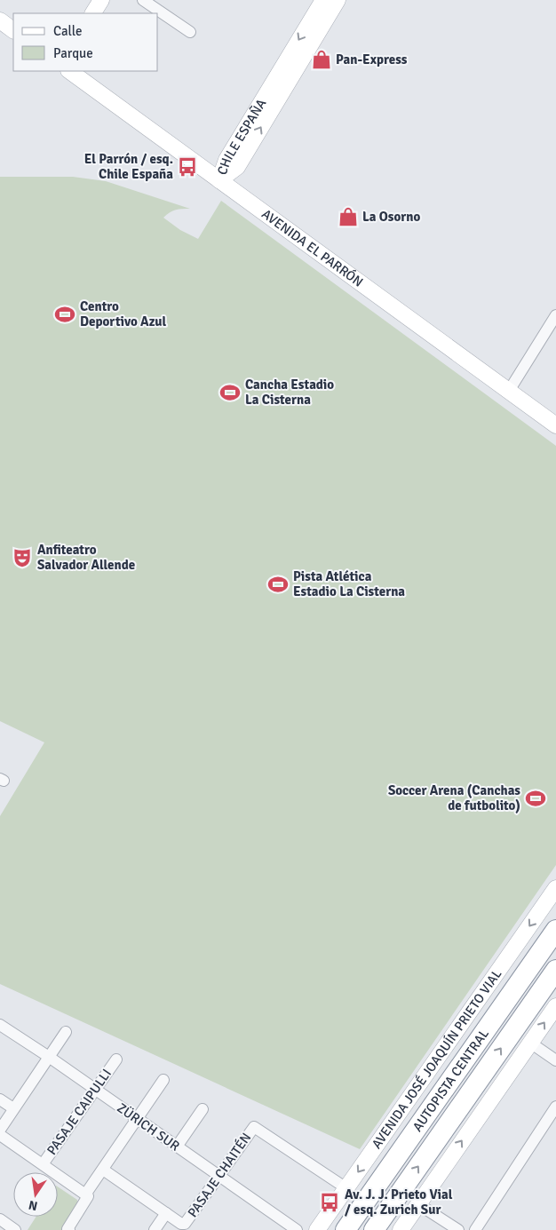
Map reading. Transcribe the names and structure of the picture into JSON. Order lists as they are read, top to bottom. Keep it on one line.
{"streets":{"highway":["AUTOPISTA CENTRAL"],"main road":["CHILE ESPAÑA","AVENIDA EL PARRÓN","AVENIDA JOSÉ JOAQUÍN PRIETO VIAL"],"street":["PASAJE CAIPULLI","ZÜRICH SUR","PASAJE CHAITÉN"]},"crossings":[["CHILE ESPAÑA","AVENIDA EL PARRÓN"],["AVENIDA JOSÉ JOAQUÍN PRIETO VIAL","PASAJE CHAITÉN"],["PASAJE CAIPULLI","ZÜRICH SUR"],["ZÜRICH SUR","PASAJE CHAITÉN"]],"places":{"shop":["Pan-Express","La Osorno"],"bus stop":["El Parrón / esq. Chile España","Av. J. J. Prieto Vial / esq. Zurich Sur"],"sports":["Centro Deportivo Azul","Cancha Estadio La Cisterna","Pista Atlética Estadio La Cisterna","Soccer Arena (Canchas de futbolito)"],"theatre":["Anfiteatro Salvador Allende"]},"legend":["Calle","Parque"],"north":"bottom"}
